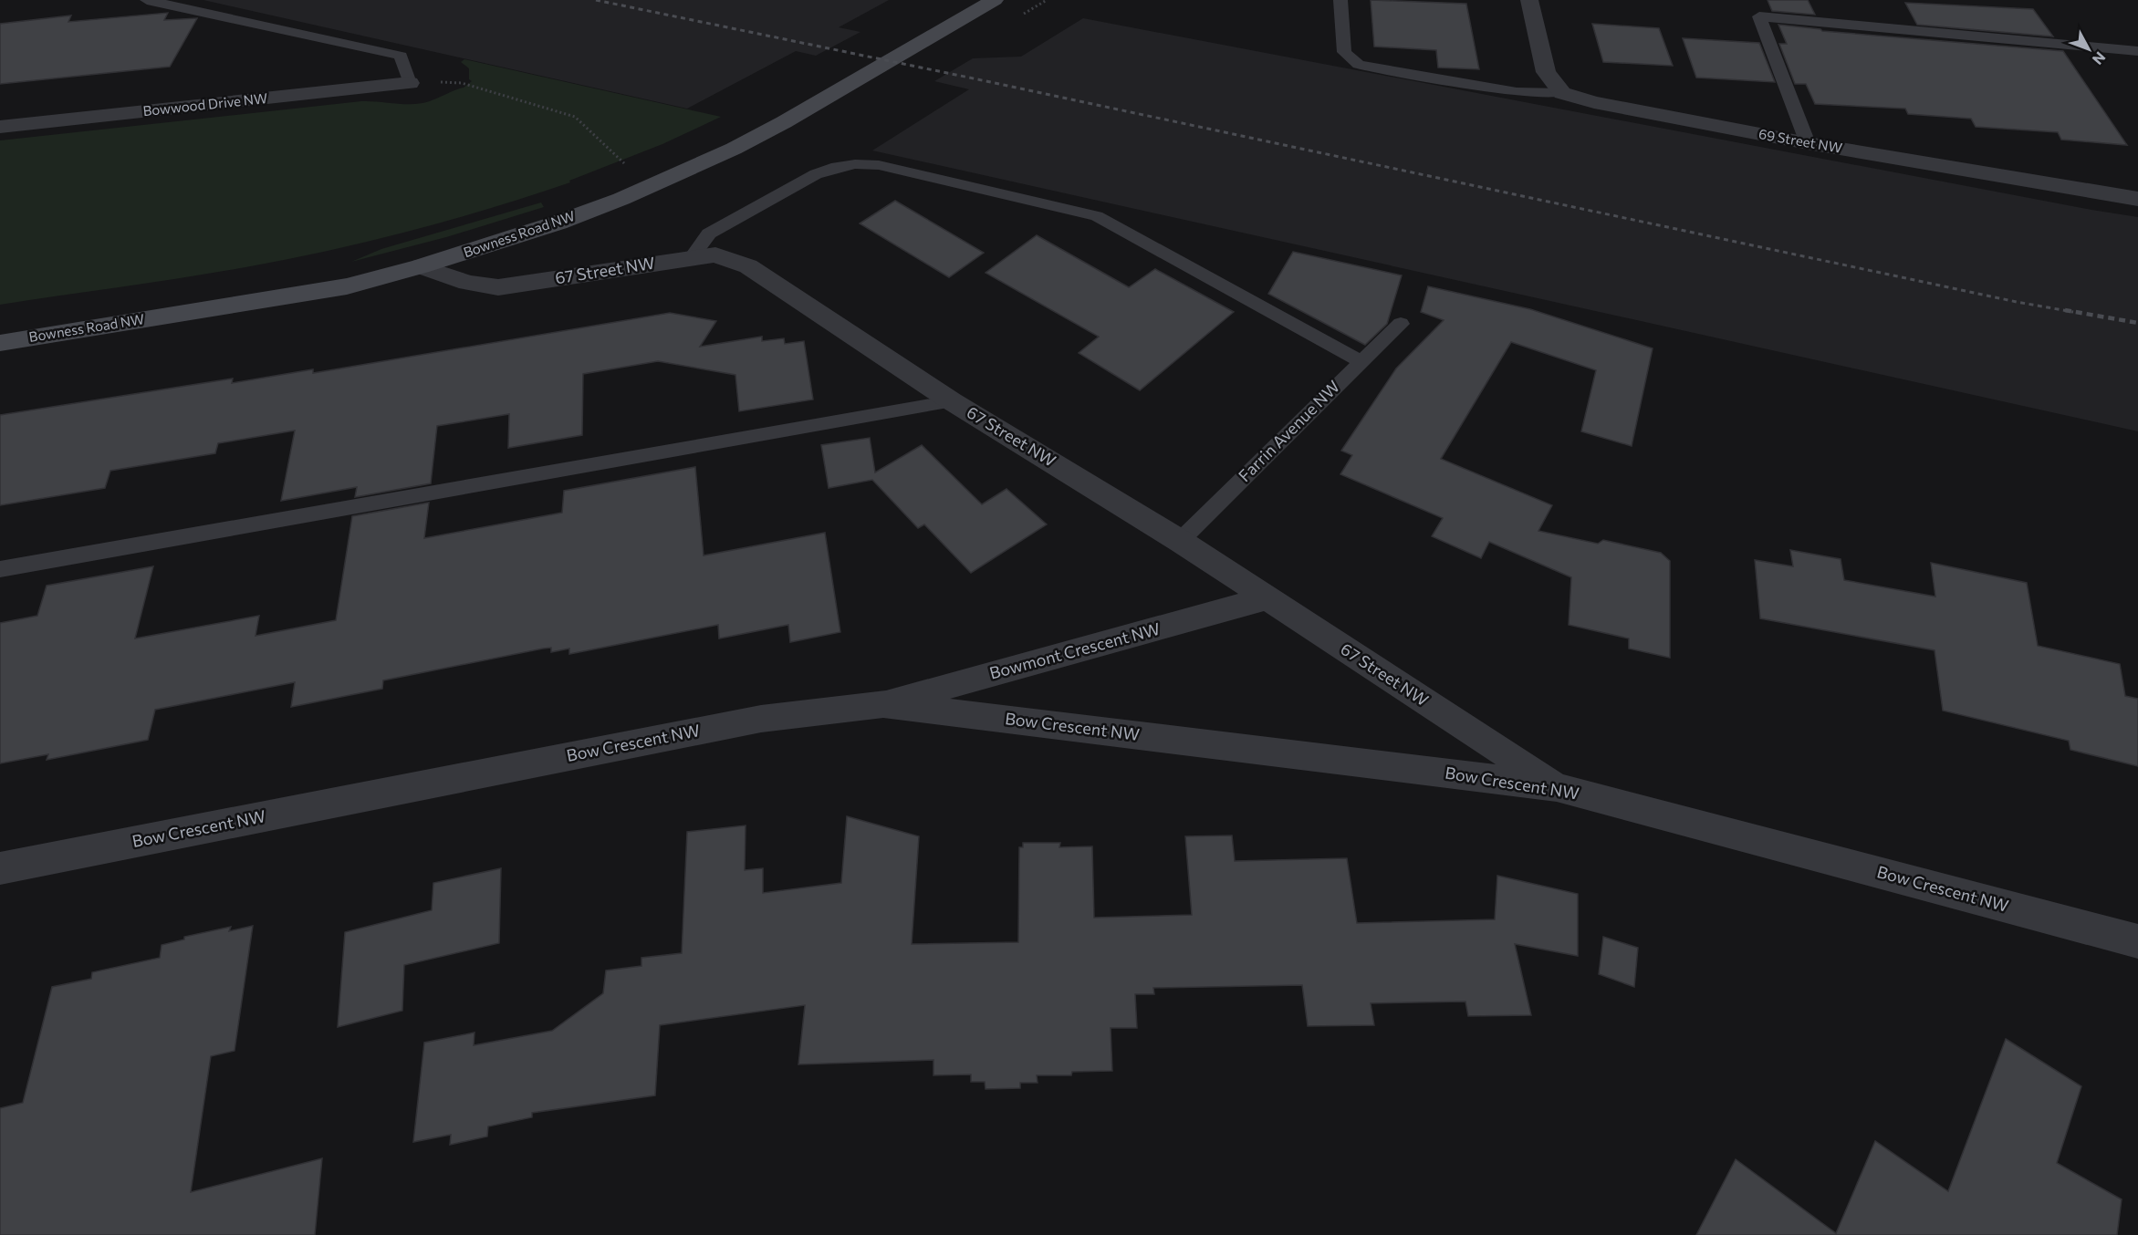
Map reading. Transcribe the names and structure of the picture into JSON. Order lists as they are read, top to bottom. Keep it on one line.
{"streets":{"street":["Bowwood Drive NW","69 Street NW","Bowness Road NW","67 Street NW","Bowmont Crescent NW","Bow Crescent NW"],"lane":["Farrin Avenue NW"]},"crossings":[["Bowness Road NW","67 Street NW"],["67 Street NW","Farrin Avenue NW"],["67 Street NW","Bowmont Crescent NW"],["67 Street NW","Bow Crescent NW"],["Bowmont Crescent NW","Bow Crescent NW"]],"north":"bottom right"}
